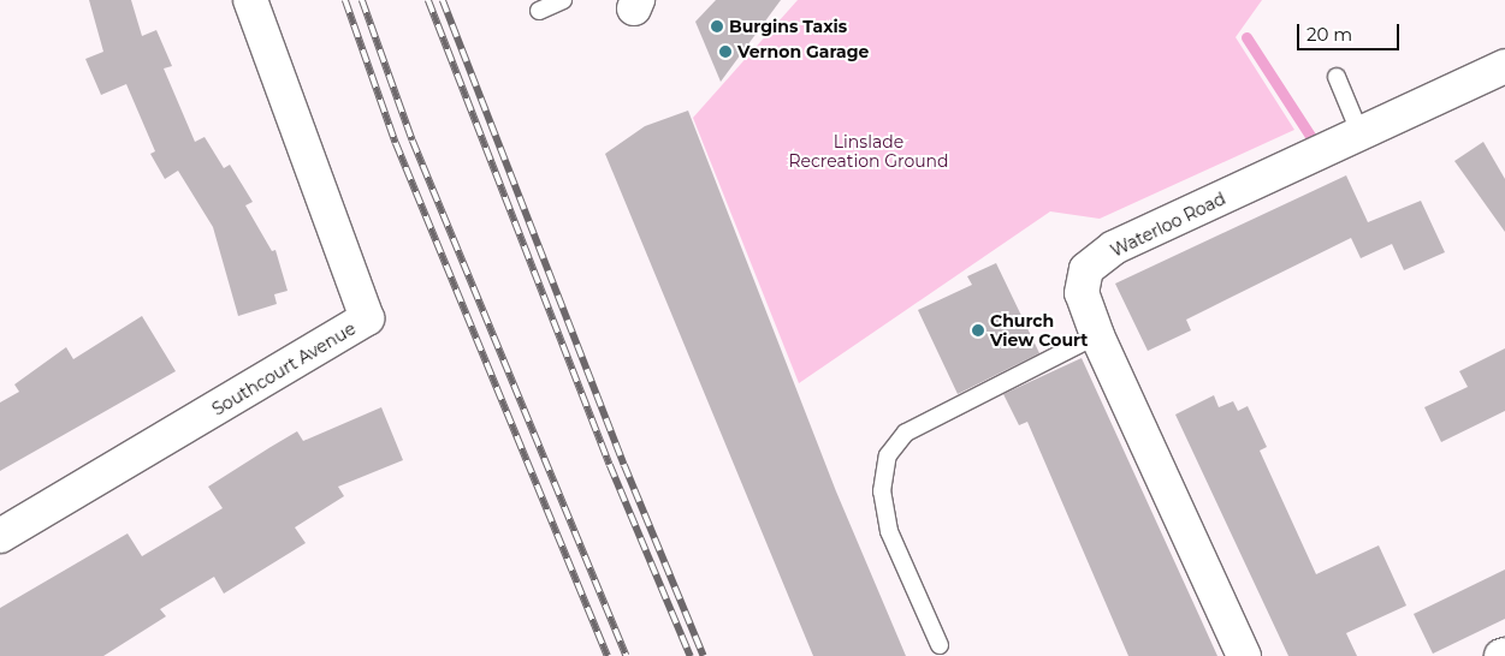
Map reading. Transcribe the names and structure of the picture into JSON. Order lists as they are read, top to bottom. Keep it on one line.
{"streets":{"street":["Waterloo Road","Southcourt Avenue"]},"parks":["Linslade Recreation Ground"],"places":["Burgins Taxis","Vernon Garage","Church View Court"],"scale_bar":"20 m"}
